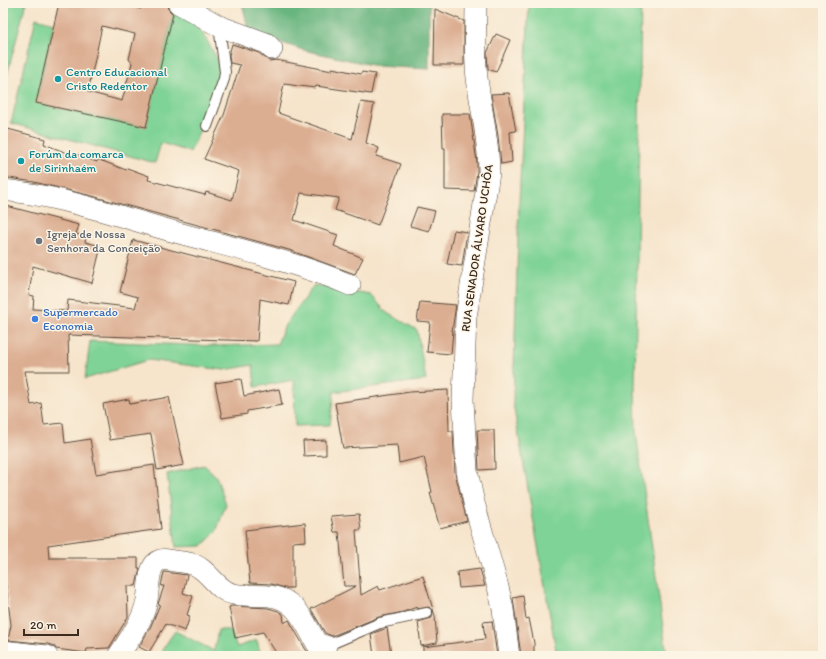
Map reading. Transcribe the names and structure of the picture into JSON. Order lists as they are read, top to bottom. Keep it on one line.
{"streets":{"street":["RUA SENADOR ÁLVARO UCHÔA"]},"places":["Centro Educacional Cristo Redentor","Forúm da comarca de Sirinhaém","Igreja de Nossa Senhora da Conceição","Supermercado Economia"],"scale_bar":"20 m"}
